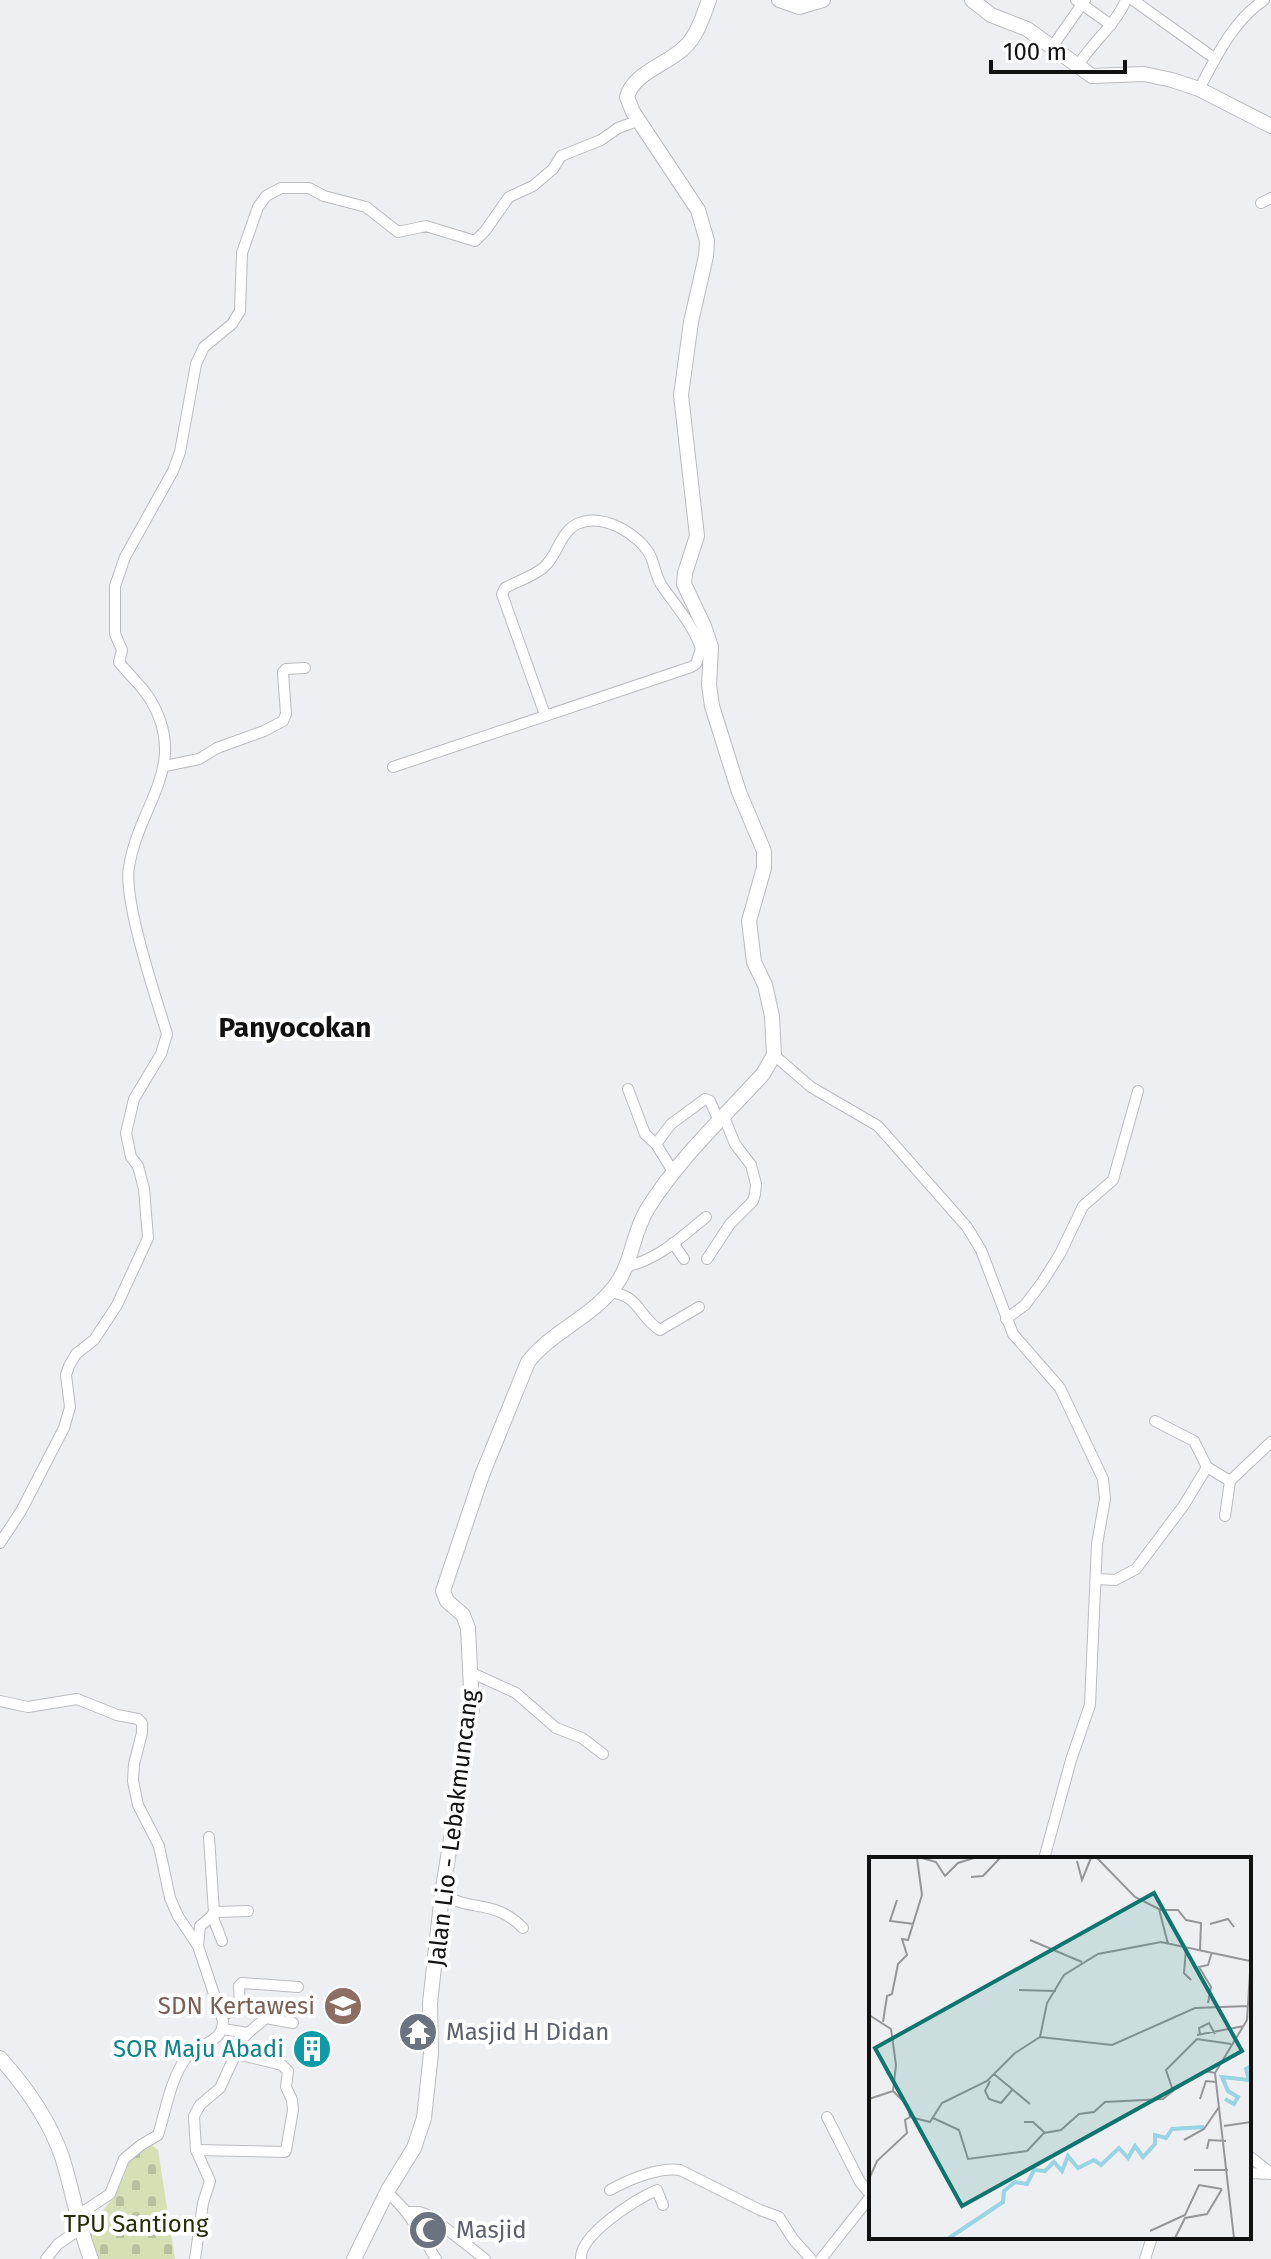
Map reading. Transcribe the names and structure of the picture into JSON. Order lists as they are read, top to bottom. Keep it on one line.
{"streets":{"street":["Jalan Lio - Lebakmuncang"]},"districts":["Panyocokan"],"parks":["TPU Santiong"],"places":{"school or university":["SDN Kertawesi"],"temple":["Masjid H Didan"],"building":["SOR Maju Abadi"],"mosque":["Masjid"]},"scale_bar":"100 m"}
